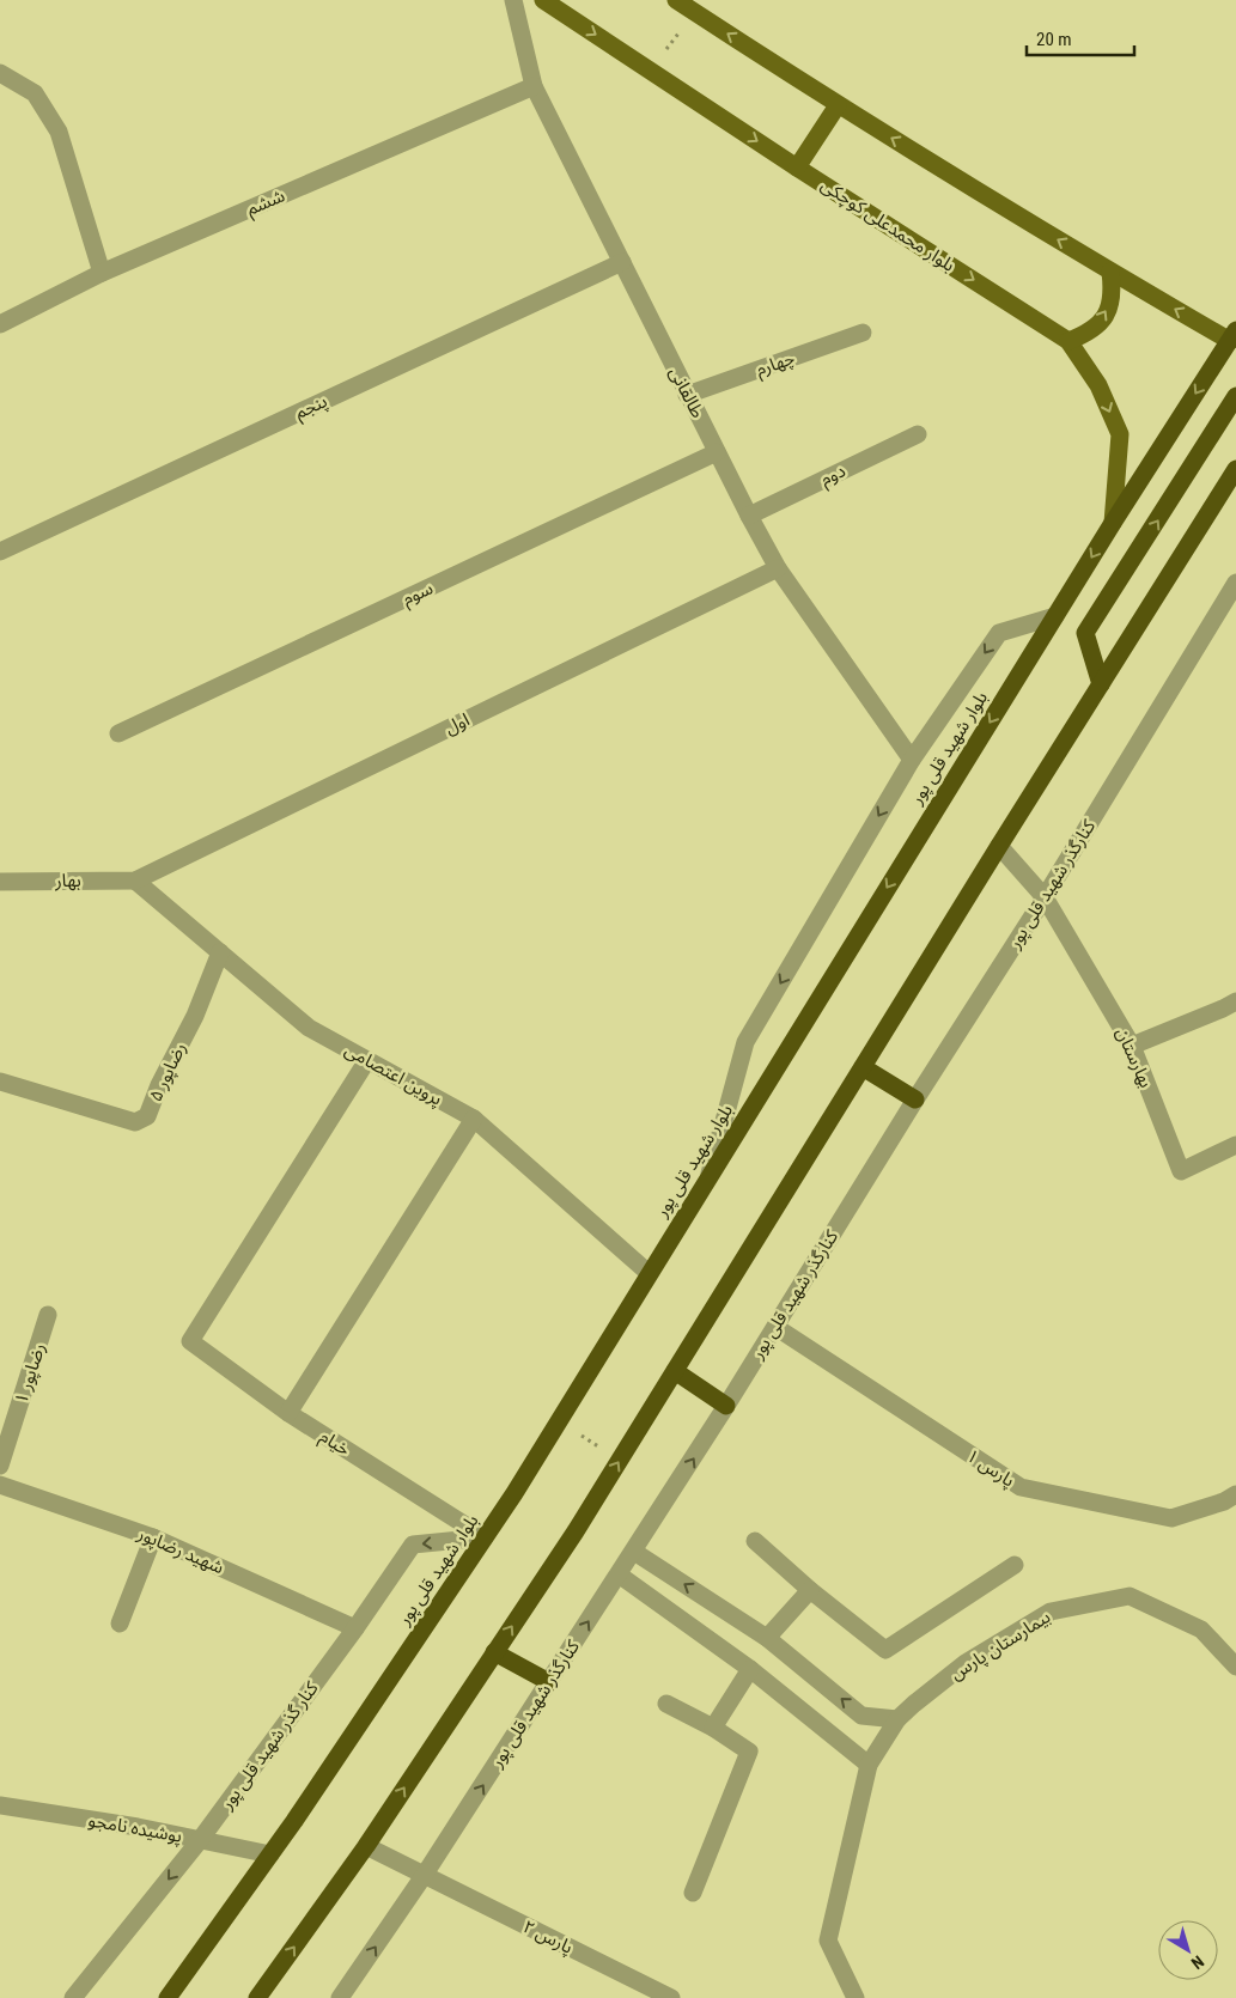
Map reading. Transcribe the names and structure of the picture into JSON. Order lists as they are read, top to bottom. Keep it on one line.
{"streets":{"highway":["بلوار شهید قلی پور"],"main road":["بلوار محمدعلی کوچکی"],"street":["ششم","چهارم","طالقانی","پنجم","دوم","سوم","اول","بهار","کنارگذر شهید قلی پور","بهارستان","رضاپور ۵","پروین اعتصامی","رضاپور ۱","خیام","پارس ۱","شهید رضاپور","بیمارستان پارس","کنار گذر شهید قلی پور","پوشیده نامجو","پارس ۲"]},"crossings":[["ششم","طالقانی"],["بلوار محمدعلی کوچکی","بلوار شهید قلی پور"],["چهارم","طالقانی"],["طالقانی","پنجم"],["طالقانی","دوم"],["طالقانی","سوم"],["طالقانی","اول"],["اول","بهار"],["اول","پروین اعتصامی"],["بلوار شهید قلی پور","پروین اعتصامی"],["بلوار شهید قلی پور","خیام"],["بلوار شهید قلی پور","کنار گذر شهید قلی پور"],["بلوار شهید قلی پور","پوشیده نامجو"],["بهار","پروین اعتصامی"],["کنارگذر شهید قلی پور","بهارستان"],["کنارگذر شهید قلی پور","پارس ۱"],["کنارگذر شهید قلی پور","پارس ۲"],["رضاپور ۵","پروین اعتصامی"],["پروین اعتصامی","خیام"],["خیام","کنار گذر شهید قلی پور"],["شهید رضاپور","کنار گذر شهید قلی پور"],["کنار گذر شهید قلی پور","پوشیده نامجو"]],"one_way":["کنارگذر شهید قلی پور","کنار گذر شهید قلی پور"],"scale_bar":"20 m","north":"bottom right"}
